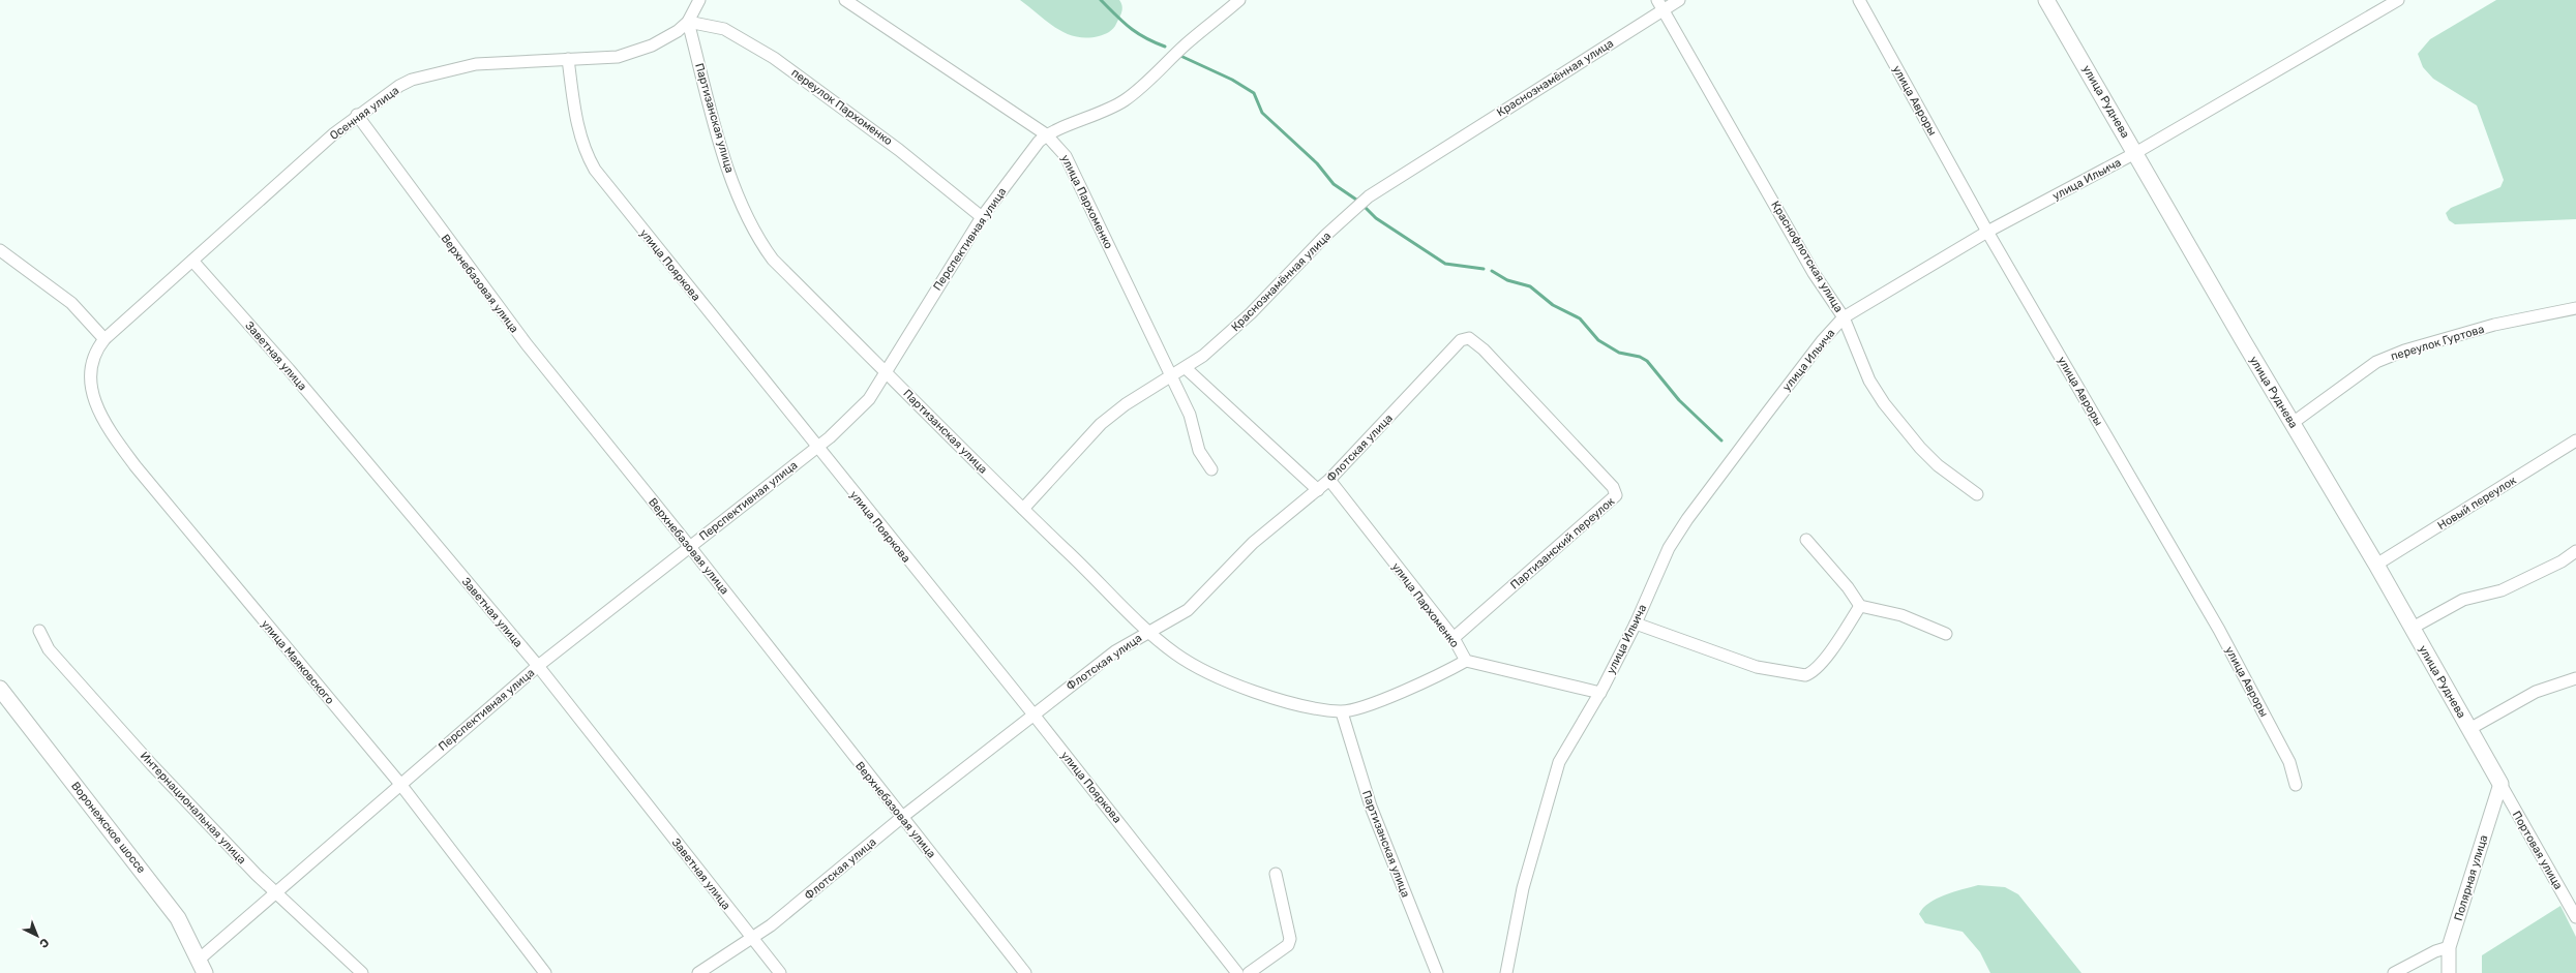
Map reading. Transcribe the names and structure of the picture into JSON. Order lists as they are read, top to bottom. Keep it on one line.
{"streets":{"main road":["улица Руднева","Воронежское шоссе"],"street":["Краснознамённая улица","улица Авроры","переулок Пархоменко","Осенняя улица","Партизанская улица","улица Ильича","улица Пархоменко","Перспективная улица","Краснофлотская улица","улица Пояркова","Верхнебазовая улица","переулок Гуртова","Заветная улица","Флотская улица","Новый переулок","Партизанский переулок","улица Маяковского","Интернациональная улица","Портовая улица","Полярная улица"]},"crossings":[["Краснознамённая улица","Партизанская улица"],["Краснознамённая улица","улица Пархоменко"],["Краснознамённая улица","Краснофлотская улица"],["улица Авроры","улица Ильича"],["улица Руднева","улица Ильича"],["улица Руднева","переулок Гуртова"],["улица Руднева","Новый переулок"],["улица Руднева","Портовая улица"],["улица Руднева","Полярная улица"],["переулок Пархоменко","Осенняя улица"],["переулок Пархоменко","Партизанская улица"],["переулок Пархоменко","Перспективная улица"],["Осенняя улица","Партизанская улица"],["Осенняя улица","улица Пояркова"],["Осенняя улица","Верхнебазовая улица"],["Осенняя улица","Заветная улица"],["Осенняя улица","улица Маяковского"],["Партизанская улица","улица Пархоменко"],["Партизанская улица","Перспективная улица"],["Партизанская улица","Флотская улица"],["улица Ильича","Краснофлотская улица"],["улица Пархоменко","Перспективная улица"],["улица Пархоменко","Флотская улица"],["улица Пархоменко","Партизанский переулок"],["Перспективная улица","улица Пояркова"],["Перспективная улица","Верхнебазовая улица"],["Перспективная улица","Заветная улица"],["Перспективная улица","улица Маяковского"],["Перспективная улица","Интернациональная улица"],["Перспективная улица","Воронежское шоссе"],["улица Пояркова","Флотская улица"],["Верхнебазовая улица","Флотская улица"],["Заветная улица","Флотская улица"],["Флотская улица","Партизанский переулок"],["Портовая улица","Полярная улица"]],"north":"bottom right"}
